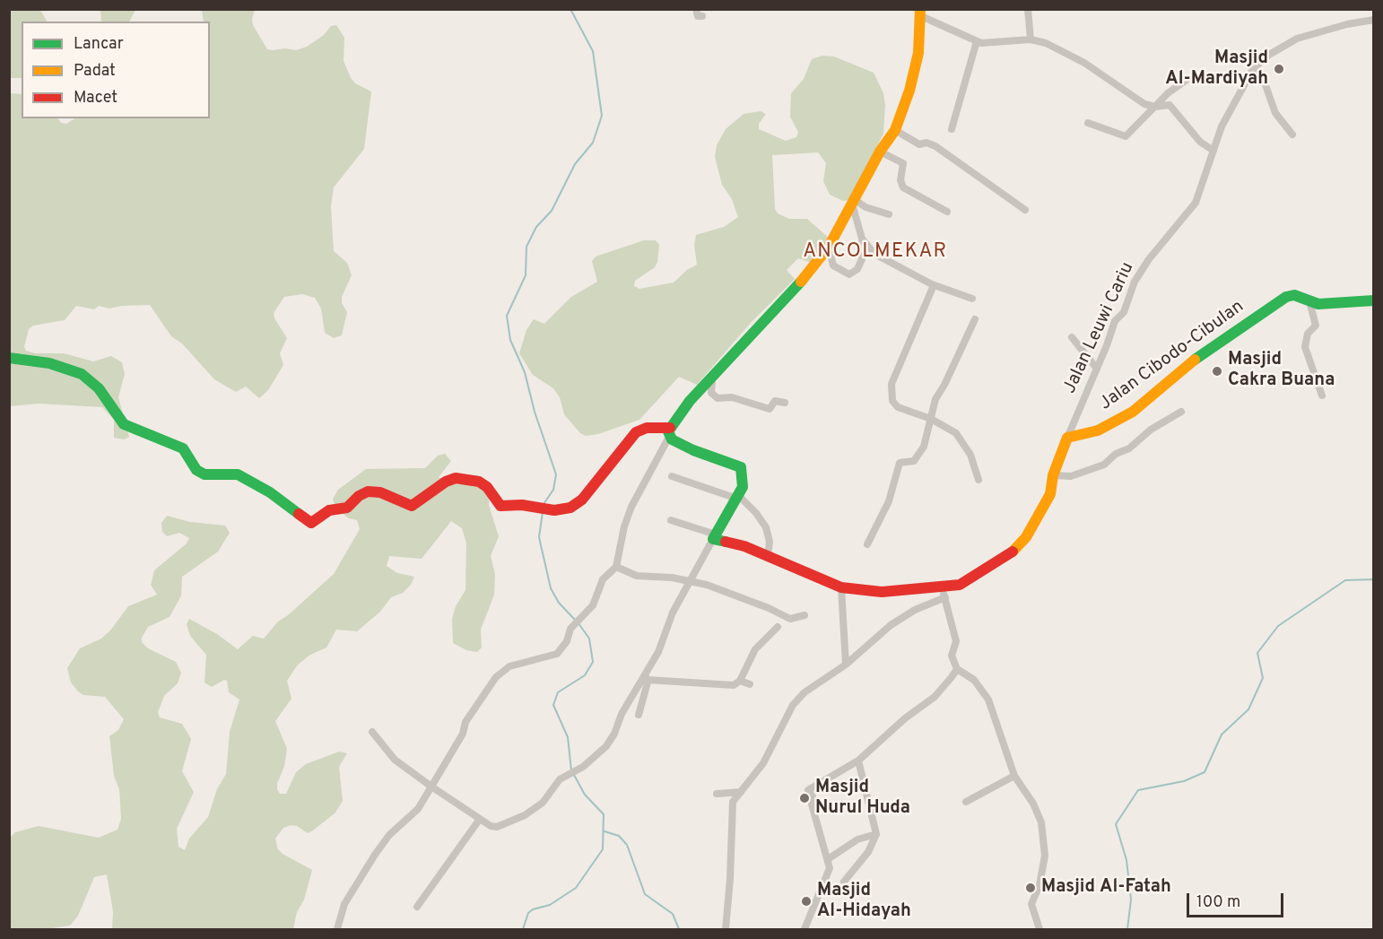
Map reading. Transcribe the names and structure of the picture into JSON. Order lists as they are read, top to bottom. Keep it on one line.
{"streets":{"street":["Jalan Leuwi Cariu","Jalan Cibodo-Cibulan"]},"crossings":[["Jalan Leuwi Cariu","Jalan Cibodo-Cibulan"]],"districts":["ANCOLMEKAR"],"places":["Masjid Al-Mardiyah","Masjid Cakra Buana","Masjid Nurul Huda","Masjid Al-Fatah","Masjid Al-Hidayah"],"legend":["Lancar","Padat","Macet"],"scale_bar":"100 m"}
